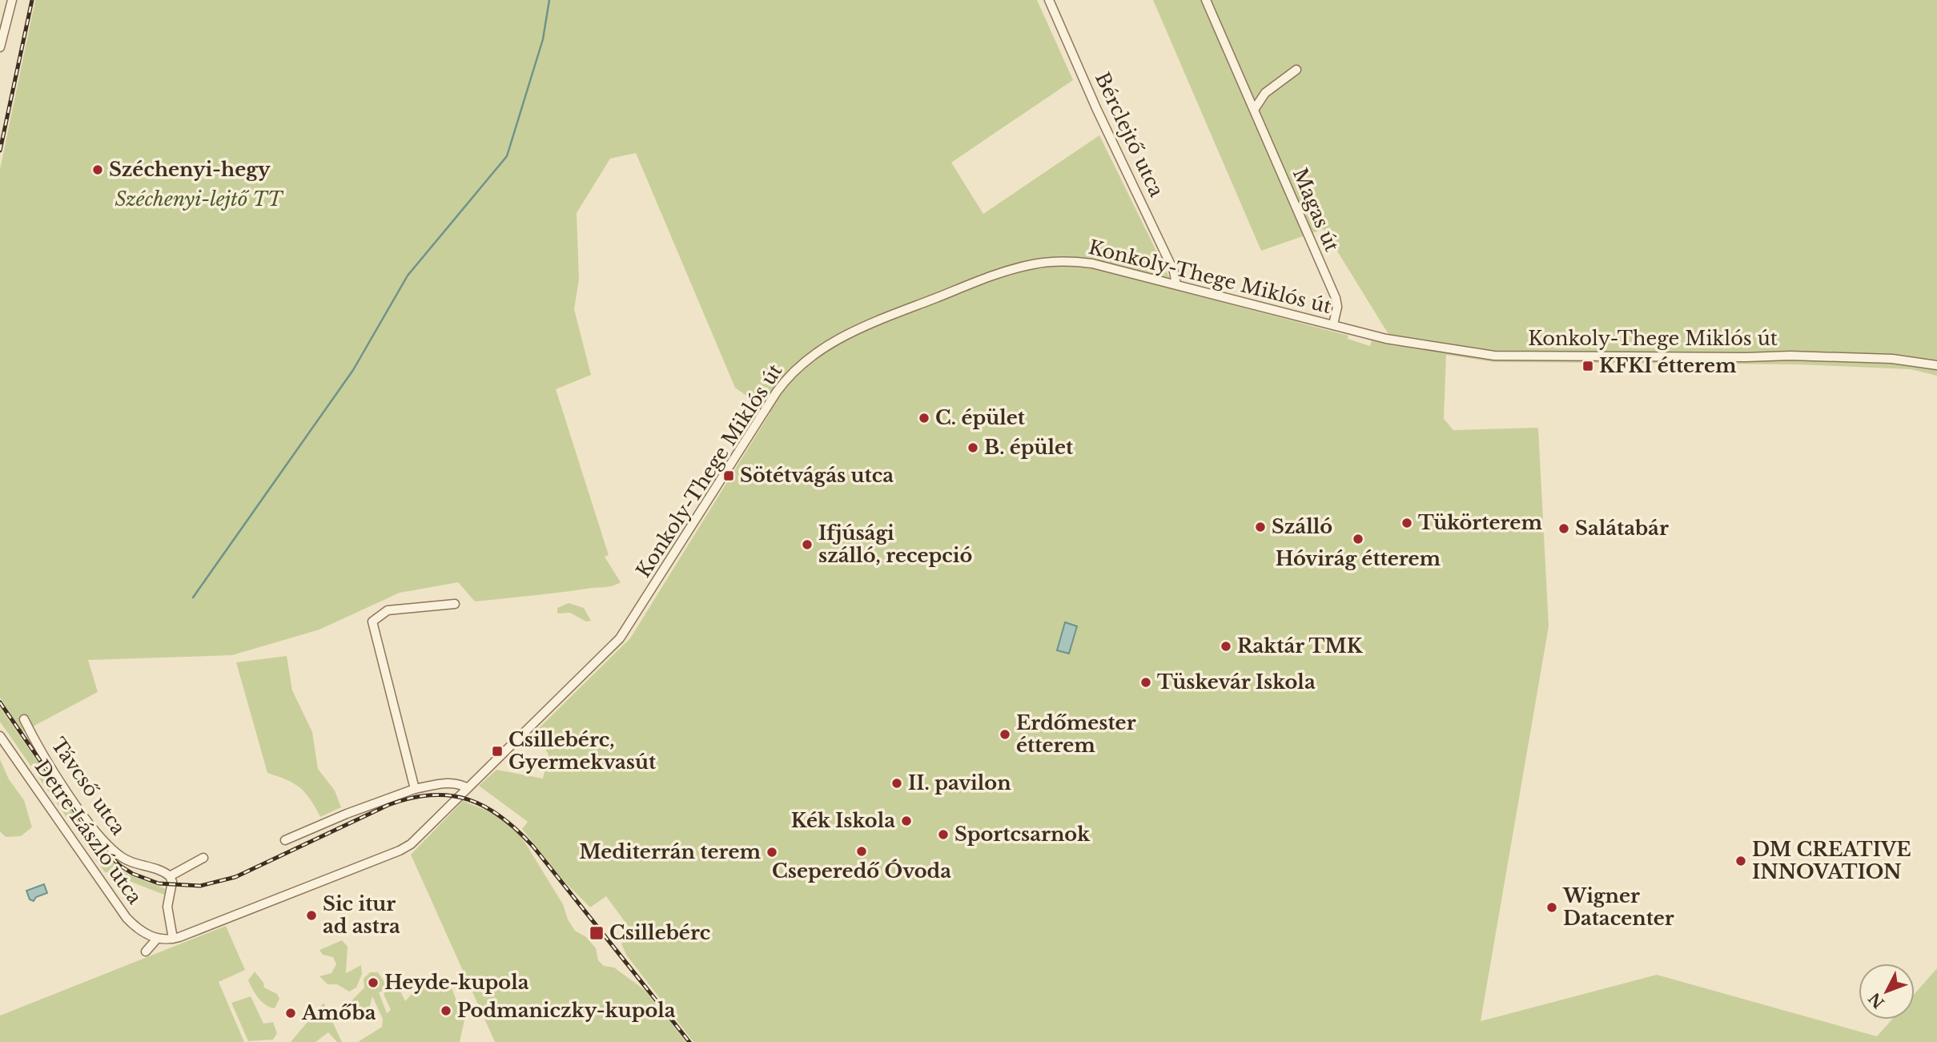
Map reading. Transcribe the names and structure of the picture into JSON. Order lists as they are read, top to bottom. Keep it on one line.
{"streets":{"street":["Bérclejtő utca","Magas út","Konkoly-Thege Miklós út","Távcső utca","Detre László utca"]},"crossings":[["Bérclejtő utca","Konkoly-Thege Miklós út"],["Magas út","Konkoly-Thege Miklós út"],["Konkoly-Thege Miklós út","Detre László utca"]],"parks":["Széchenyi-lejtő TT"],"places":{"other":["Széchenyi-hegy","C. épület","B. épület","Tükörterem","Szálló","Salátabár","Hóvirág étterem","Ifjúsági szálló, recepció","Raktár TMK","Tüskevár Iskola","Erdőmester étterem","II. pavilon","Kék Iskola","Sportcsarnok","Cseperedő Óvoda","Mediterrán terem","DM CREATIVE INNOVATION","Wigner Datacenter","Sic itur ad astra","Heyde-kupola","Podmaniczky-kupola","Amőba"],"transit":["KFKI étterem","Sötétvágás utca","Csillebérc, Gyermekvasút","Csillebérc"]},"north":"bottom left"}
